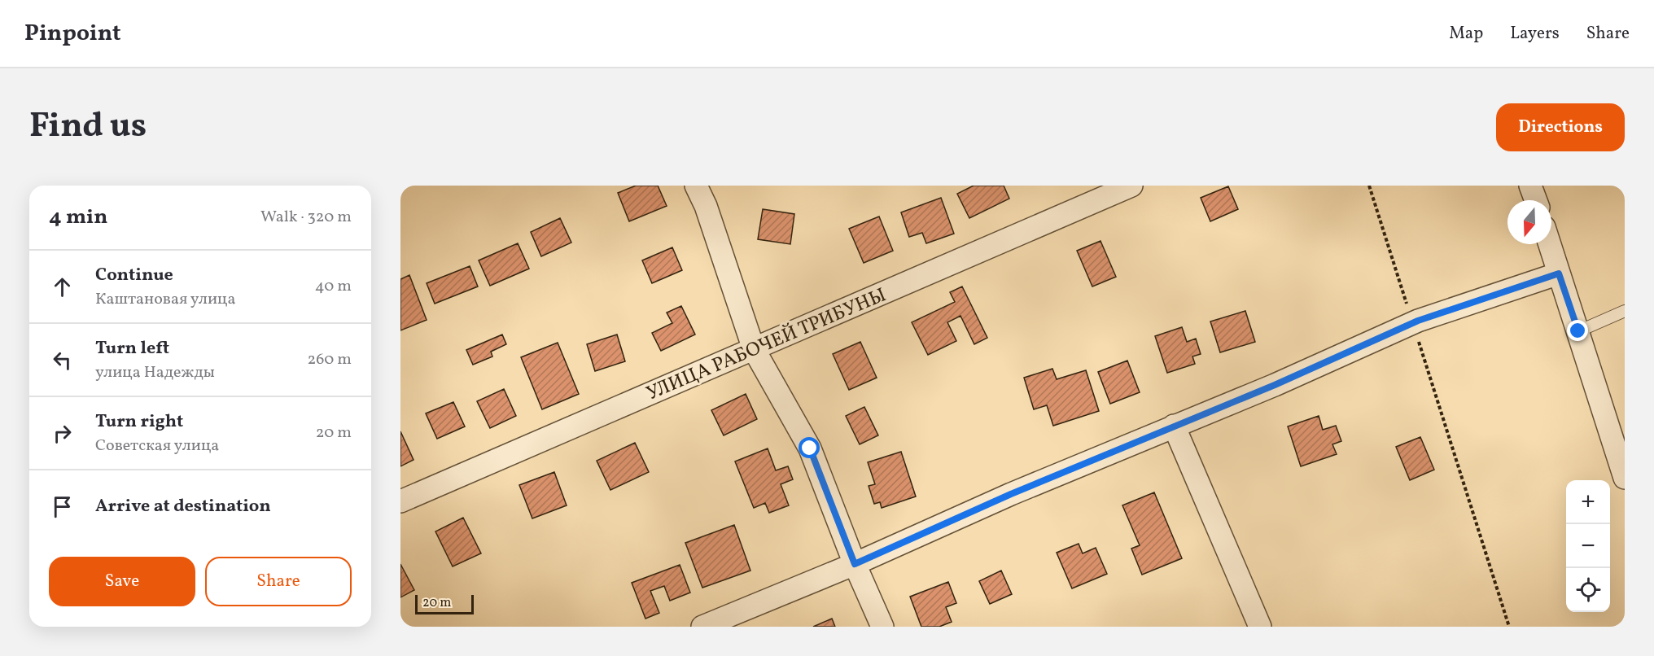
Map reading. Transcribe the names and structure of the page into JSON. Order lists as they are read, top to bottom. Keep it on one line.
{"streets":{"street":["УЛИЦА РАБОЧЕЙ ТРИБУНЫ"]},"scale_bar":"20 m","north":"bottom","page":{"header":"Pinpoint","nav":["Map","Layers","Share"],"title":"Find us","buttons":["Directions",["Save","Share"]],"heading":["4 min","Walk · 320 m"],"list":[["Continue","Каштановая улица","40 m"],["Turn left","улица Надежды","260 m"],["Turn right","Советская улица","20 m"],"Arrive at destination"],"map_buttons":["+","−"],"scale":"20 m"}}
